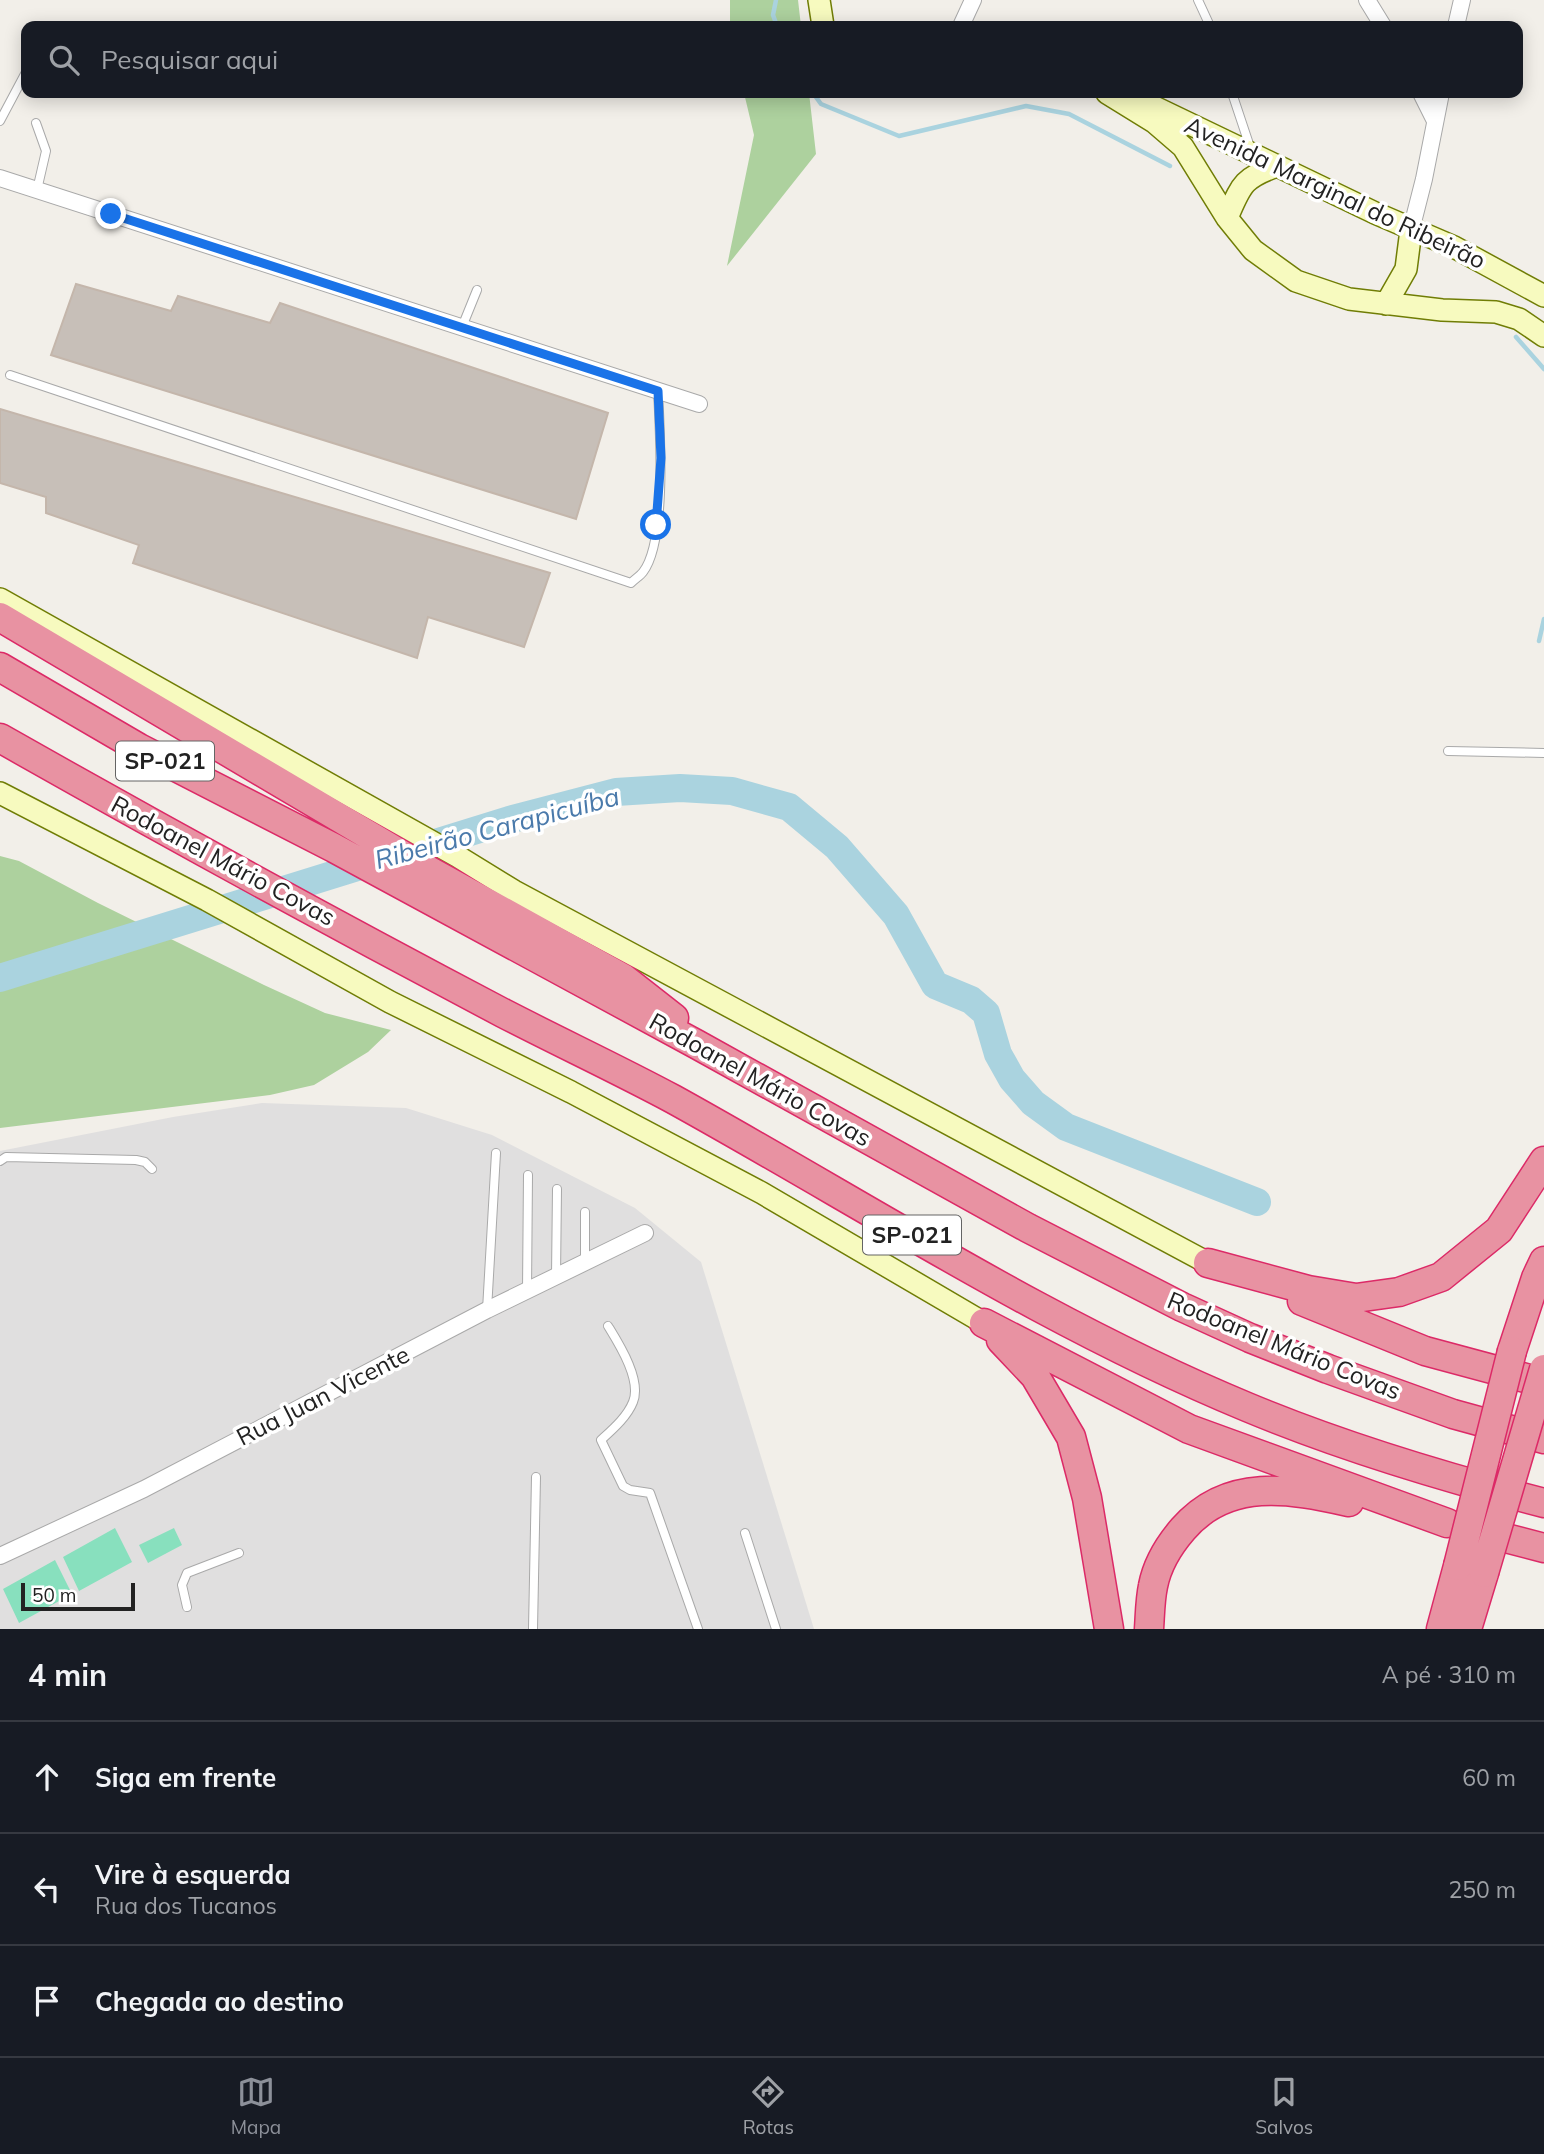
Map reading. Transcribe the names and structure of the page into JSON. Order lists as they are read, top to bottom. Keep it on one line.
{"streets":{"highway":["SP-021","Rodoanel Mário Covas"],"main road":["Avenida Marginal do Ribeirão"],"street":["Rua Juan Vicente"]},"water":["Ribeirão Carapicuíba"],"scale_bar":"50 m","page":{"search":"Pesquisar aqui","scale":"50 m","heading":["4 min","A pé · 310 m"],"list":[["Siga em frente","60 m"],["Vire à esquerda","Rua dos Tucanos","250 m"],"Chegada ao destino"],"nav":["Mapa","Rotas","Salvos"]}}
